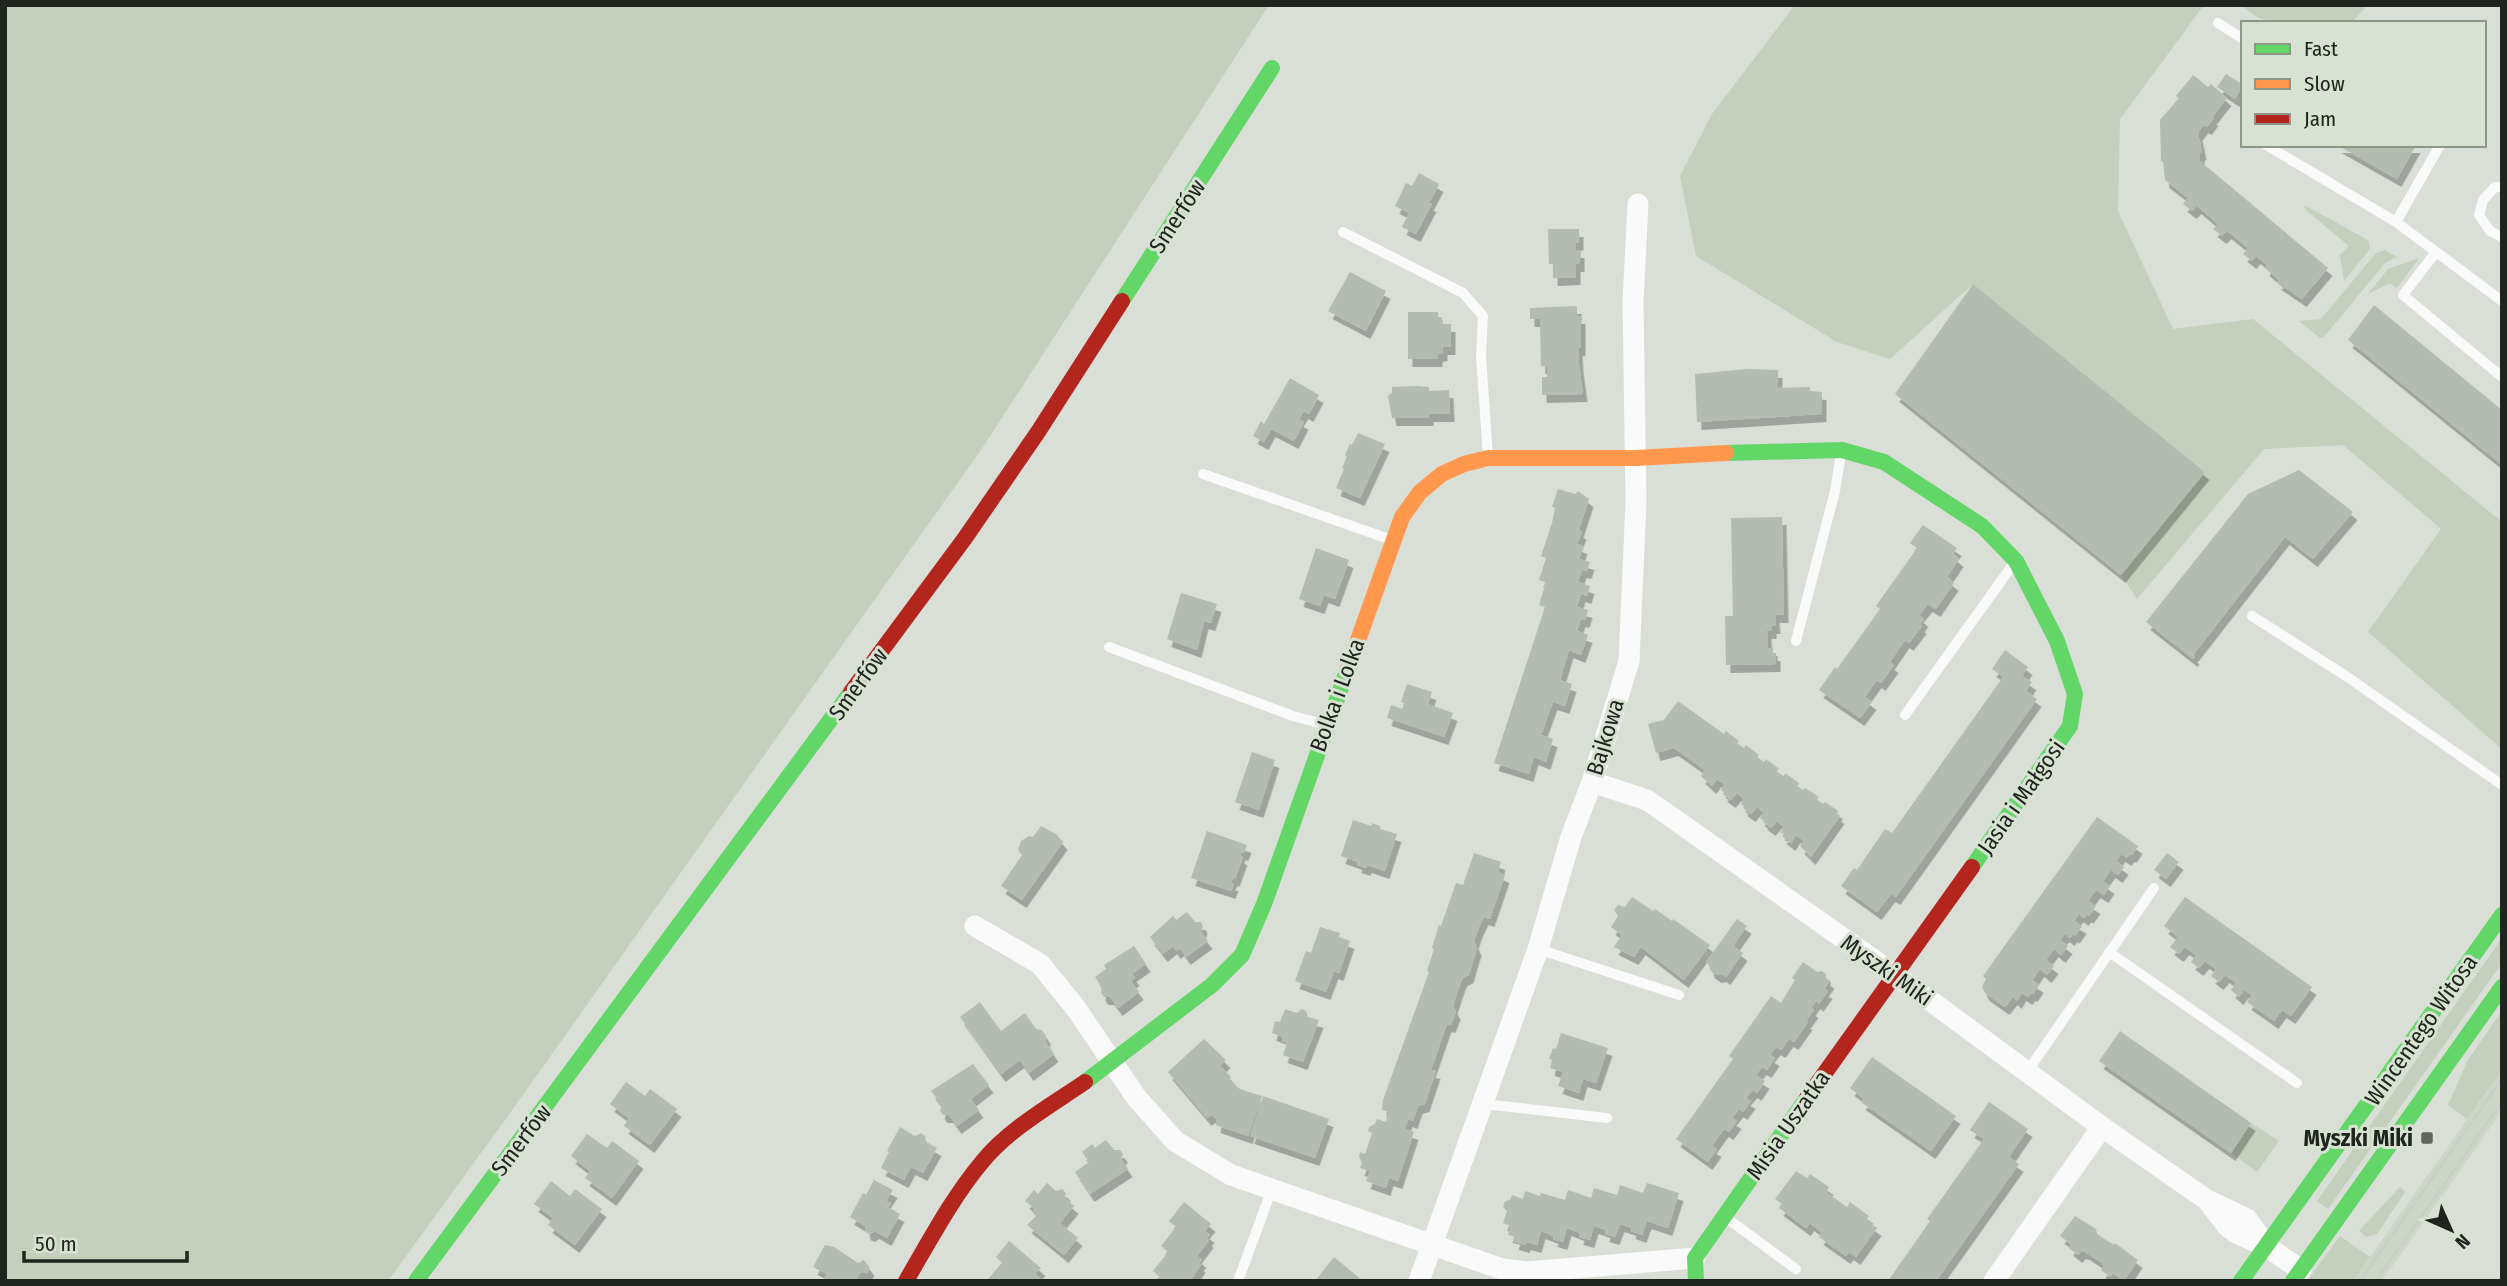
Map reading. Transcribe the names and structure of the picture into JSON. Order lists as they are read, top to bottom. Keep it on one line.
{"streets":{"street":["Smerfów","Bolka i Lolka","Bajkowa","Jasia i Małgosi","Myszki Miki","Wincentego Witosa","Misia Uszatka"]},"crossings":[["Bolka i Lolka","Bajkowa"],["Bolka i Lolka","Jasia i Małgosi"],["Bajkowa","Jasia i Małgosi"],["Bajkowa","Myszki Miki"],["Jasia i Małgosi","Myszki Miki"],["Jasia i Małgosi","Misia Uszatka"],["Myszki Miki","Wincentego Witosa"],["Myszki Miki","Misia Uszatka"]],"places":{"transit":["Myszki Miki"]},"legend":["Fast","Slow","Jam"],"scale_bar":"50 m","north":"bottom right"}
